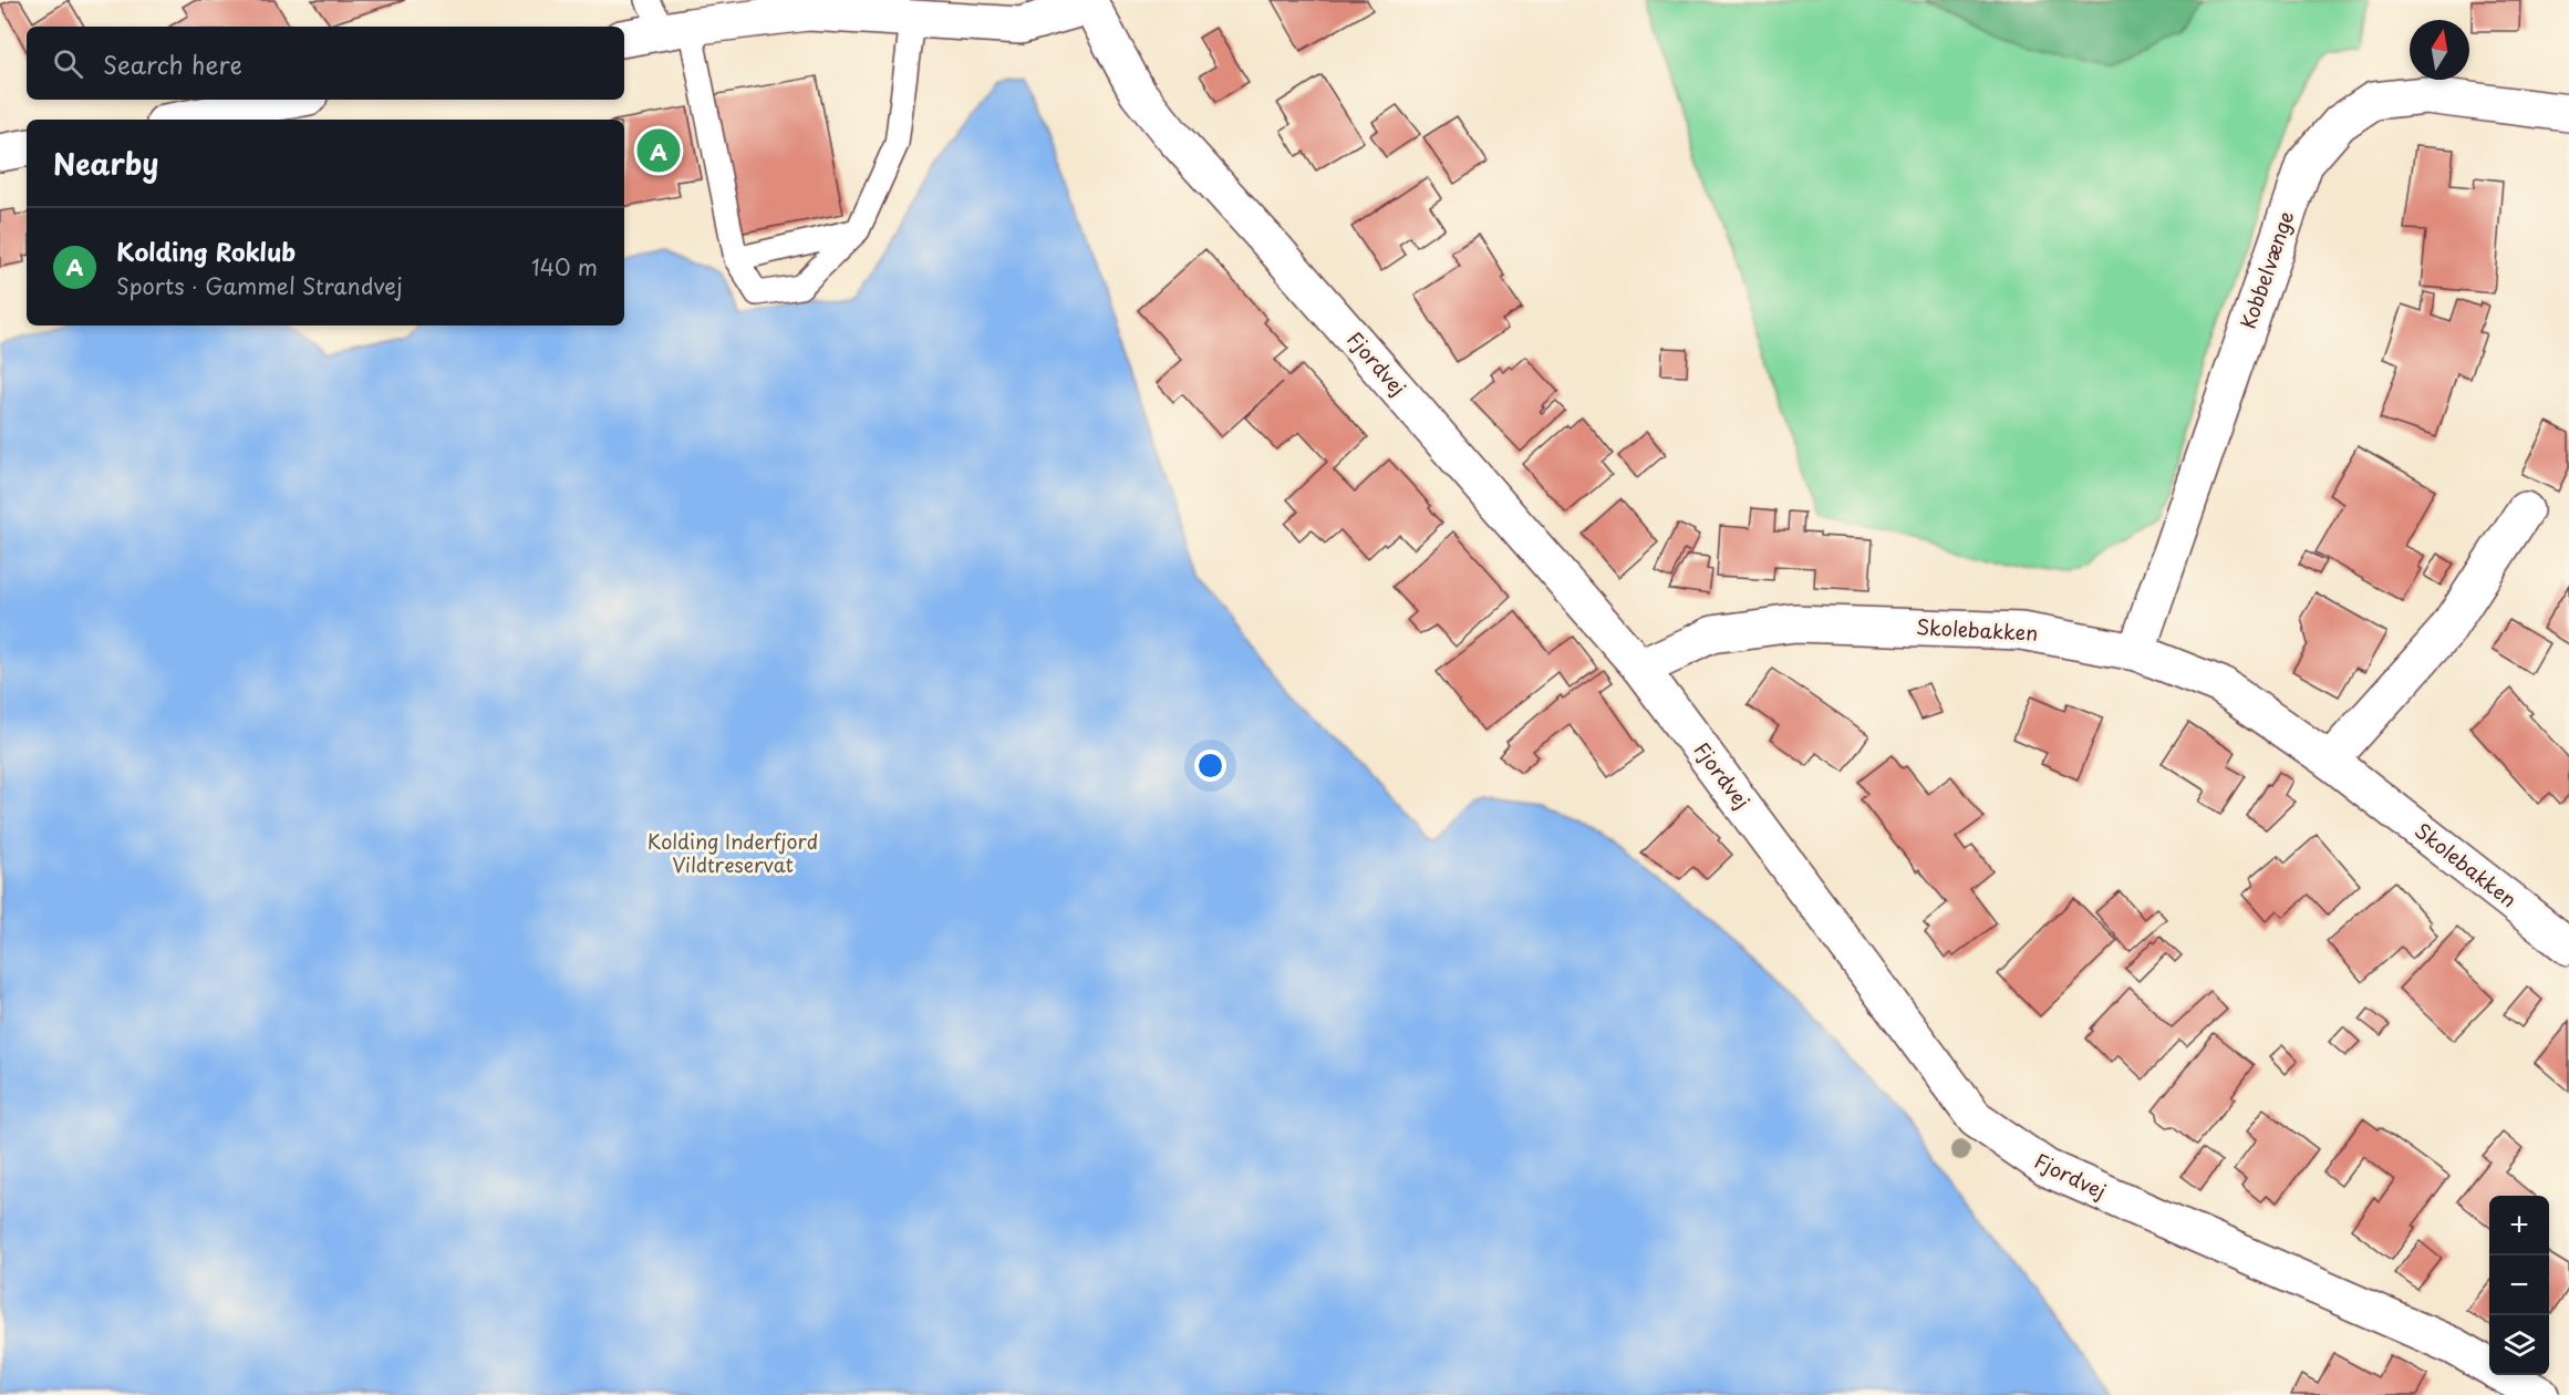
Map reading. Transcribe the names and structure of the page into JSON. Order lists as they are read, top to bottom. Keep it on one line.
{"streets":{"street":["Kobbelvænge","Fjordvej","Skolebakken"]},"crossings":[["Kobbelvænge","Skolebakken"],["Fjordvej","Skolebakken"]],"parks":["Kolding Inderfjord Vildtreservat"],"north":"top","page":{"search":"Search here","heading":"Nearby","pins":"A","list":[{"mark":"A","name":"Kolding Roklub","note":"Sports · Gammel Strandvej","value":"140 m"}],"map_buttons":["+","−"]}}
